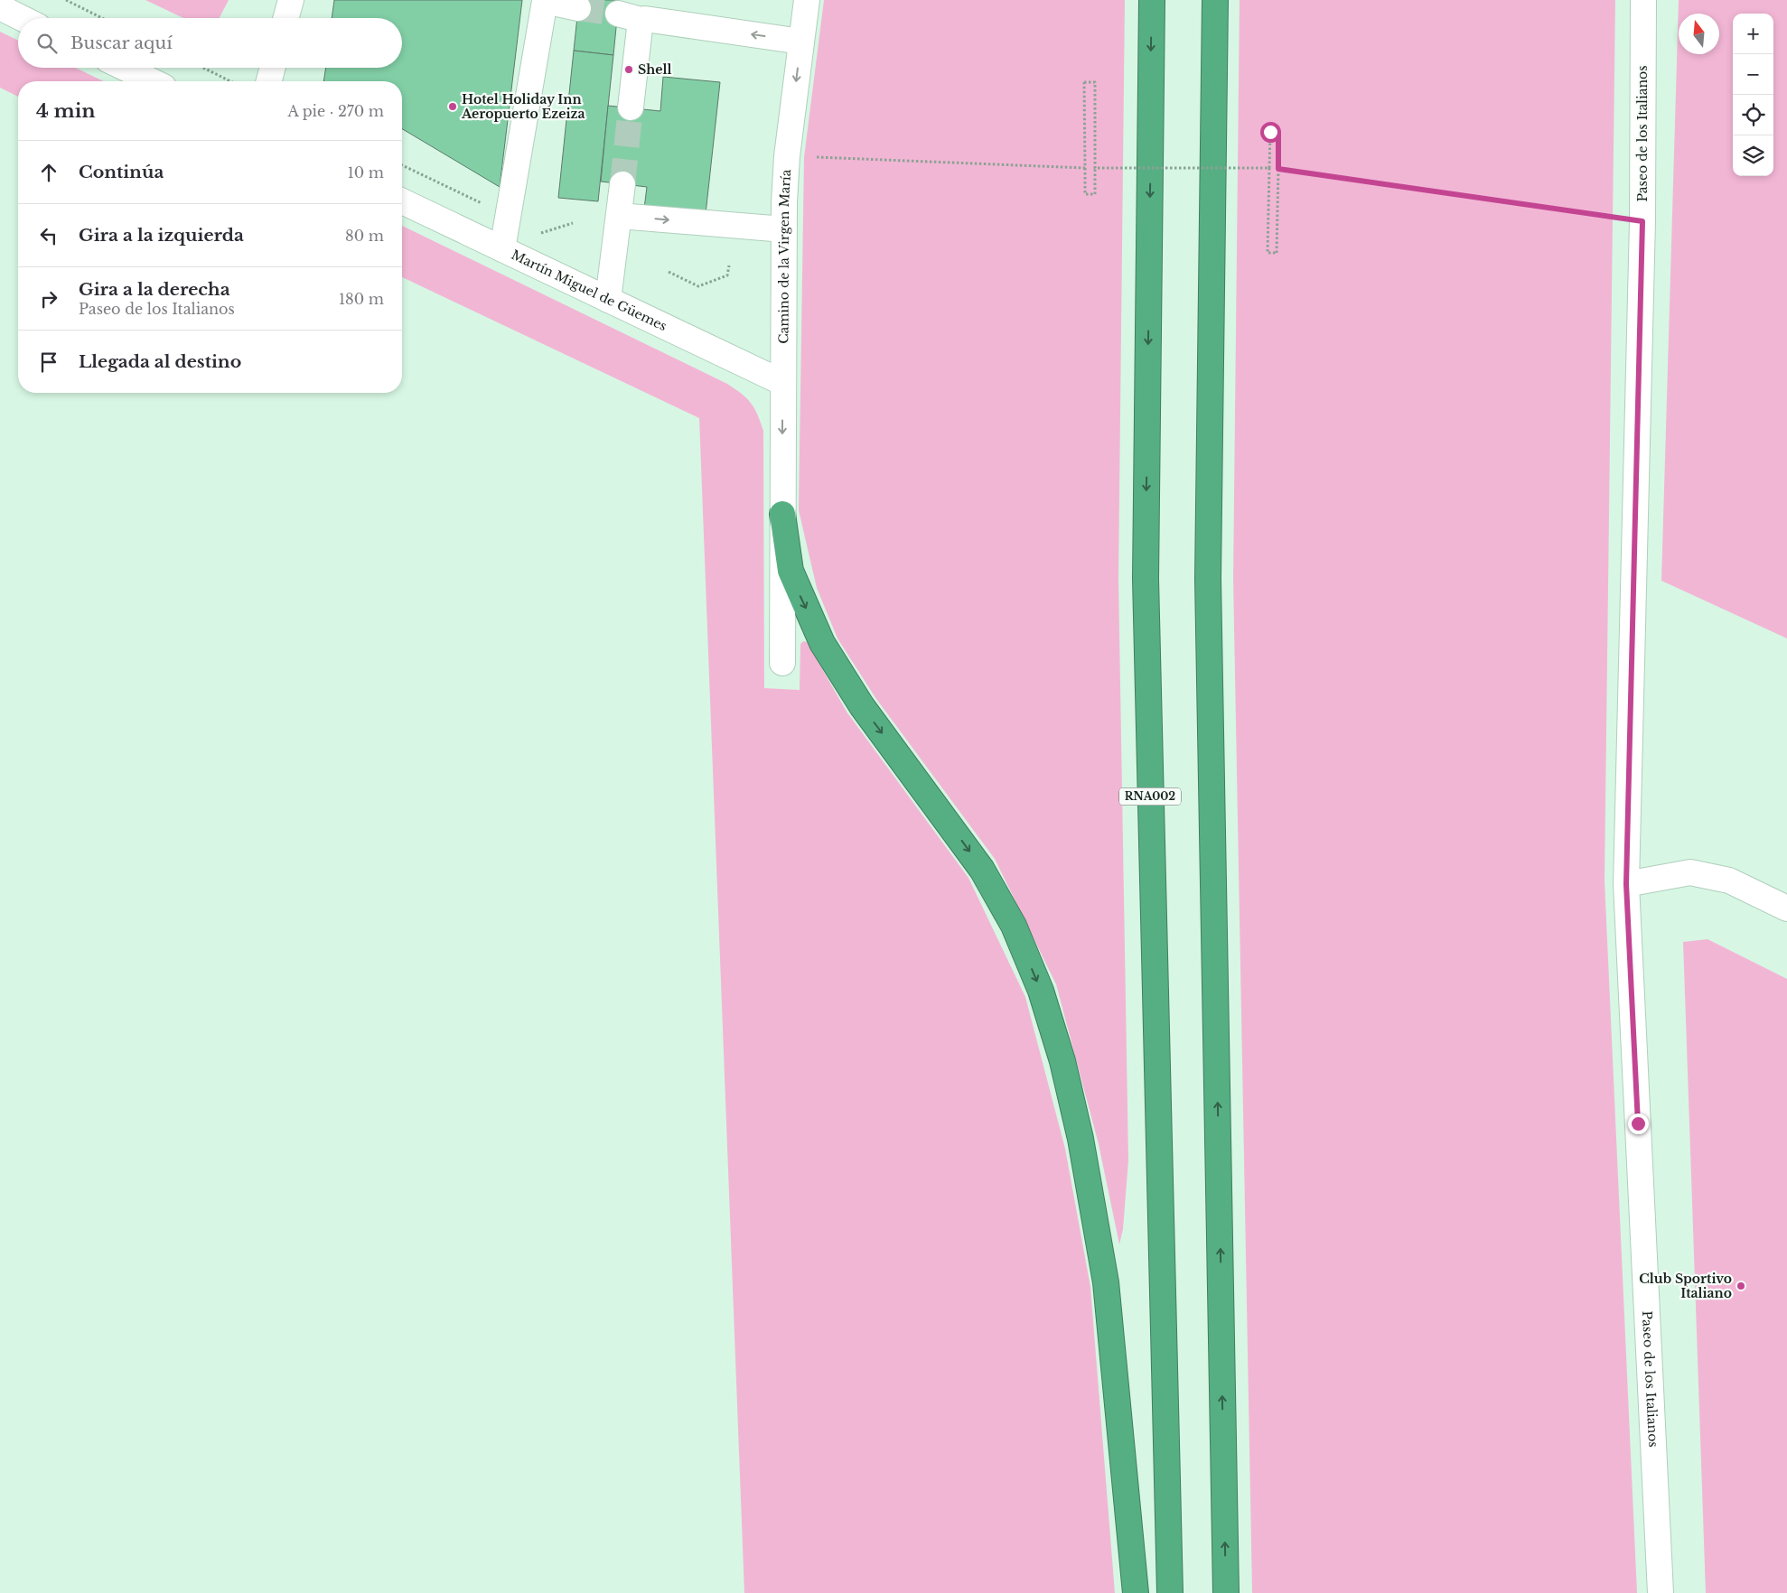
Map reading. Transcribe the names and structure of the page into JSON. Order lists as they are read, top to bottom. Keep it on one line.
{"streets":{"highway":["RNA002"],"street":["Paseo de los Italianos","Camino de la Virgen María","Martín Miguel de Güemes"]},"crossings":[["Camino de la Virgen María","Martín Miguel de Güemes"]],"one_way":["Camino de la Virgen María"],"places":["Shell","Hotel Holiday Inn Aeropuerto Ezeiza","Club Sportivo Italiano"],"north":"top","page":{"map_buttons":["+","−"],"search":"Buscar aquí","heading":["4 min","A pie · 270 m"],"list":[["Continúa","10 m"],["Gira a la izquierda","80 m"],["Gira a la derecha","Paseo de los Italianos","180 m"],"Llegada al destino"]}}
